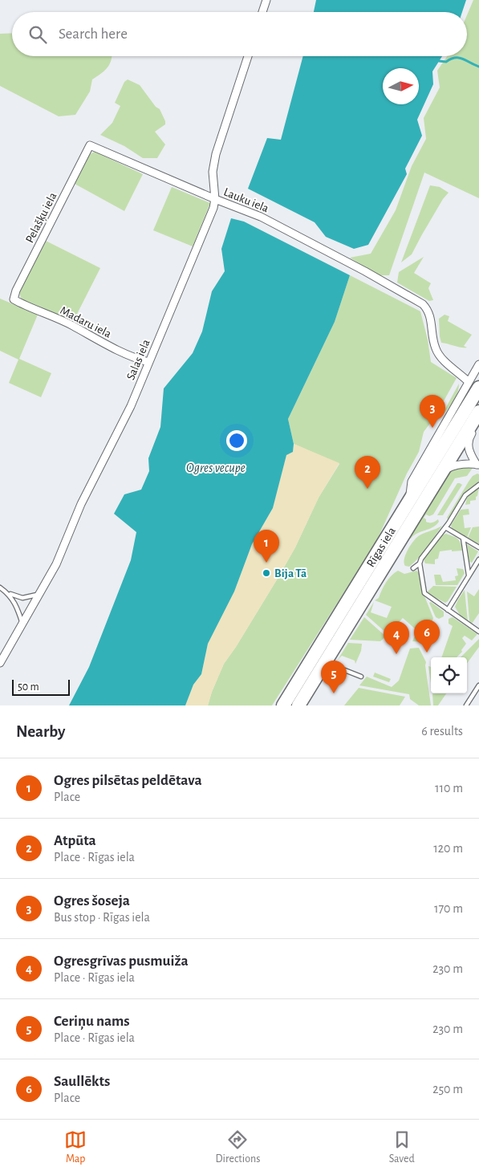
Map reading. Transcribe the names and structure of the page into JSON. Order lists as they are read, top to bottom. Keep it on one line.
{"streets":{"highway":["Rīgas iela"],"street":["Lauku iela","Pelašķu iela","Madaru iela","Salas iela"]},"crossings":[["Lauku iela","Pelašķu iela"],["Lauku iela","Salas iela"],["Lauku iela","Rīgas iela"],["Pelašķu iela","Madaru iela"],["Madaru iela","Salas iela"]],"water":["Ogres vecupe"],"places":["Bija Tā"],"scale_bar":"50 m","north":"right","page":{"search":"Search here","pins":["3","2","1","6","4","5"],"scale":"50 m","heading":["Nearby","6 results"],"list":[{"mark":"1","name":"Ogres pilsētas peldētava","note":"Place","value":"110 m"},{"mark":"2","name":"Atpūta","note":"Place · Rīgas iela","value":"120 m"},{"mark":"3","name":"Ogres šoseja","note":"Bus stop · Rīgas iela","value":"170 m"},{"mark":"4","name":"Ogresgrīvas pusmuiža","note":"Place · Rīgas iela","value":"230 m"},{"mark":"5","name":"Ceriņu nams","note":"Place · Rīgas iela","value":"230 m"},{"mark":"6","name":"Saullēkts","note":"Place","value":"250 m"}],"nav":["Map","Directions","Saved"]}}
